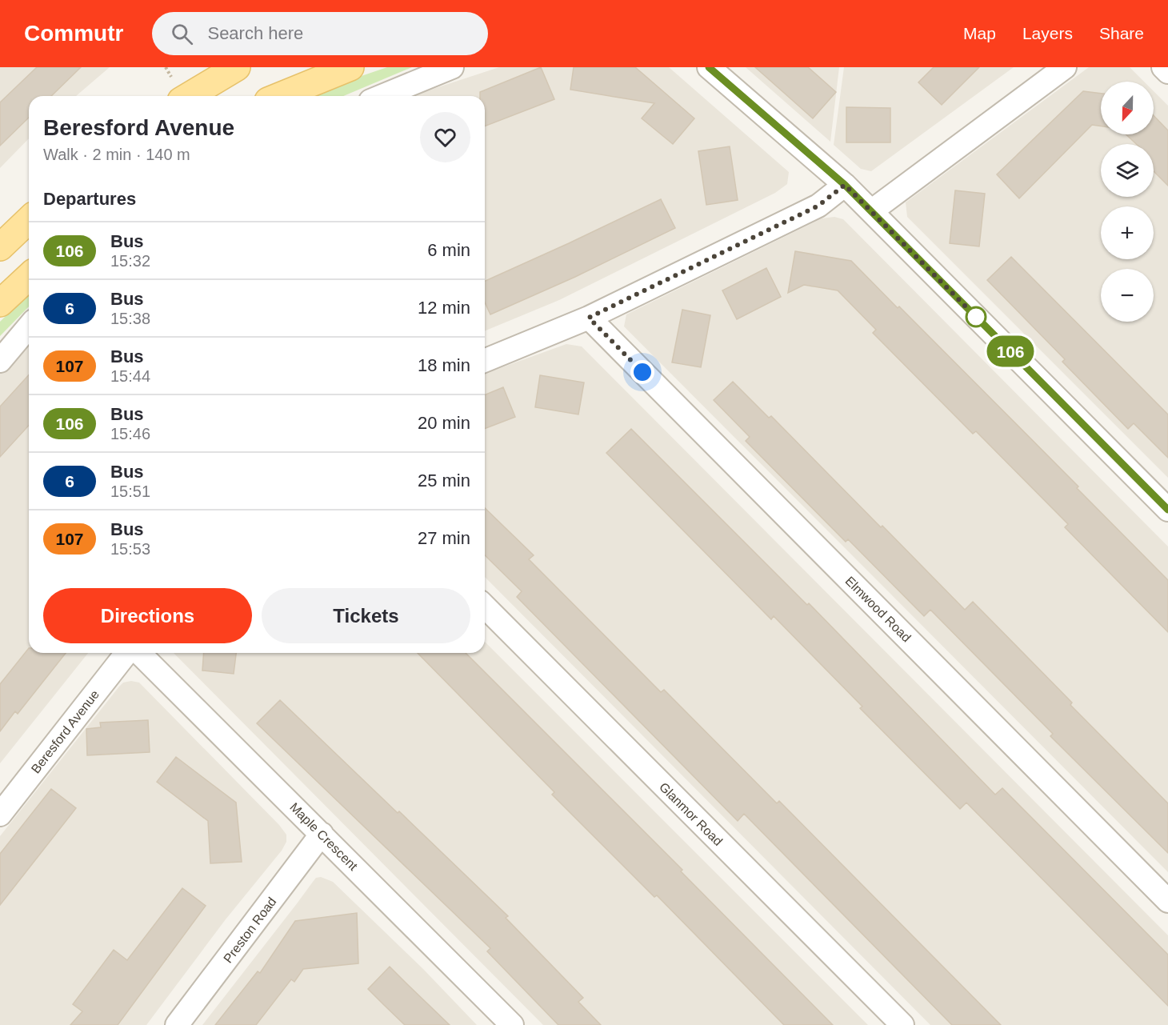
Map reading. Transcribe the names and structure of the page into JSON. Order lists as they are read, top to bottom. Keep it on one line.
{"streets":{"street":["Elmwood Road","Beresford Avenue","Glanmor Road","Maple Crescent","Preston Road"]},"crossings":[["Maple Crescent","Preston Road"]],"lines":["bus line 106"],"north":"bottom","page":{"header":"Commutr","search":"Search here","nav":["Map","Layers","Share"],"on_map":"106","map_buttons":["+","−"],"heading":[["Beresford Avenue","Walk · 2 min · 140 m"],"Departures"],"list":[{"mark":"106","name":"Bus","note":"15:32","value":"6 min"},{"mark":"6","name":"Bus","note":"15:38","value":"12 min"},{"mark":"107","name":"Bus","note":"15:44","value":"18 min"},{"mark":"106","name":"Bus","note":"15:46","value":"20 min"},{"mark":"6","name":"Bus","note":"15:51","value":"25 min"},{"mark":"107","name":"Bus","note":"15:53","value":"27 min"}],"buttons":["Directions","Tickets"]}}
